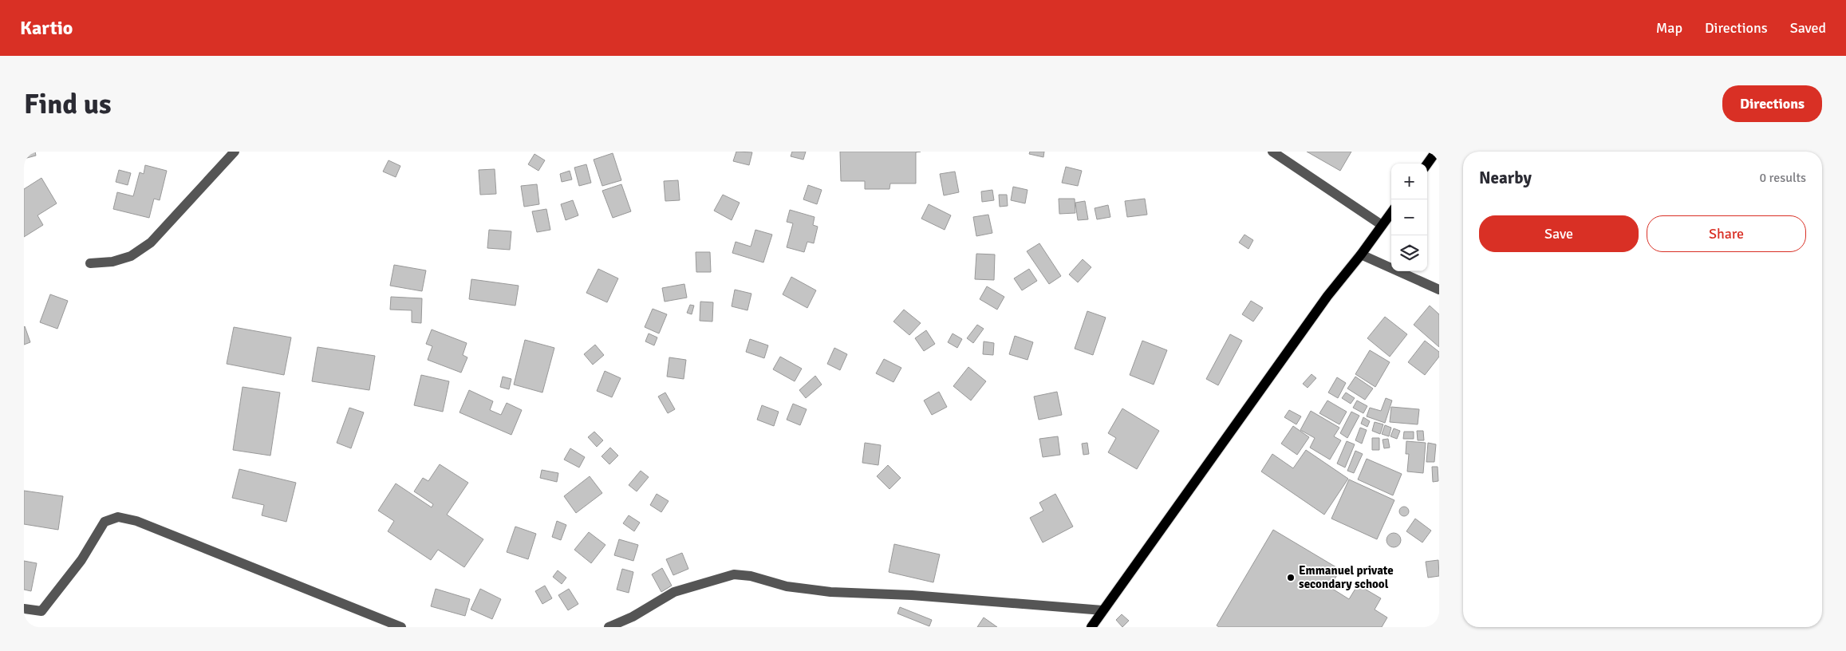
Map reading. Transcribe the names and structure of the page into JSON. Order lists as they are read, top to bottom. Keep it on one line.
{"places":["Emmanuel private secondary school"],"page":{"header":"Kartio","nav":["Map","Directions","Saved"],"buttons":["Directions",["Save","Share"]],"title":"Find us","heading":["Nearby","0 results"],"map_buttons":["+","−"]}}
